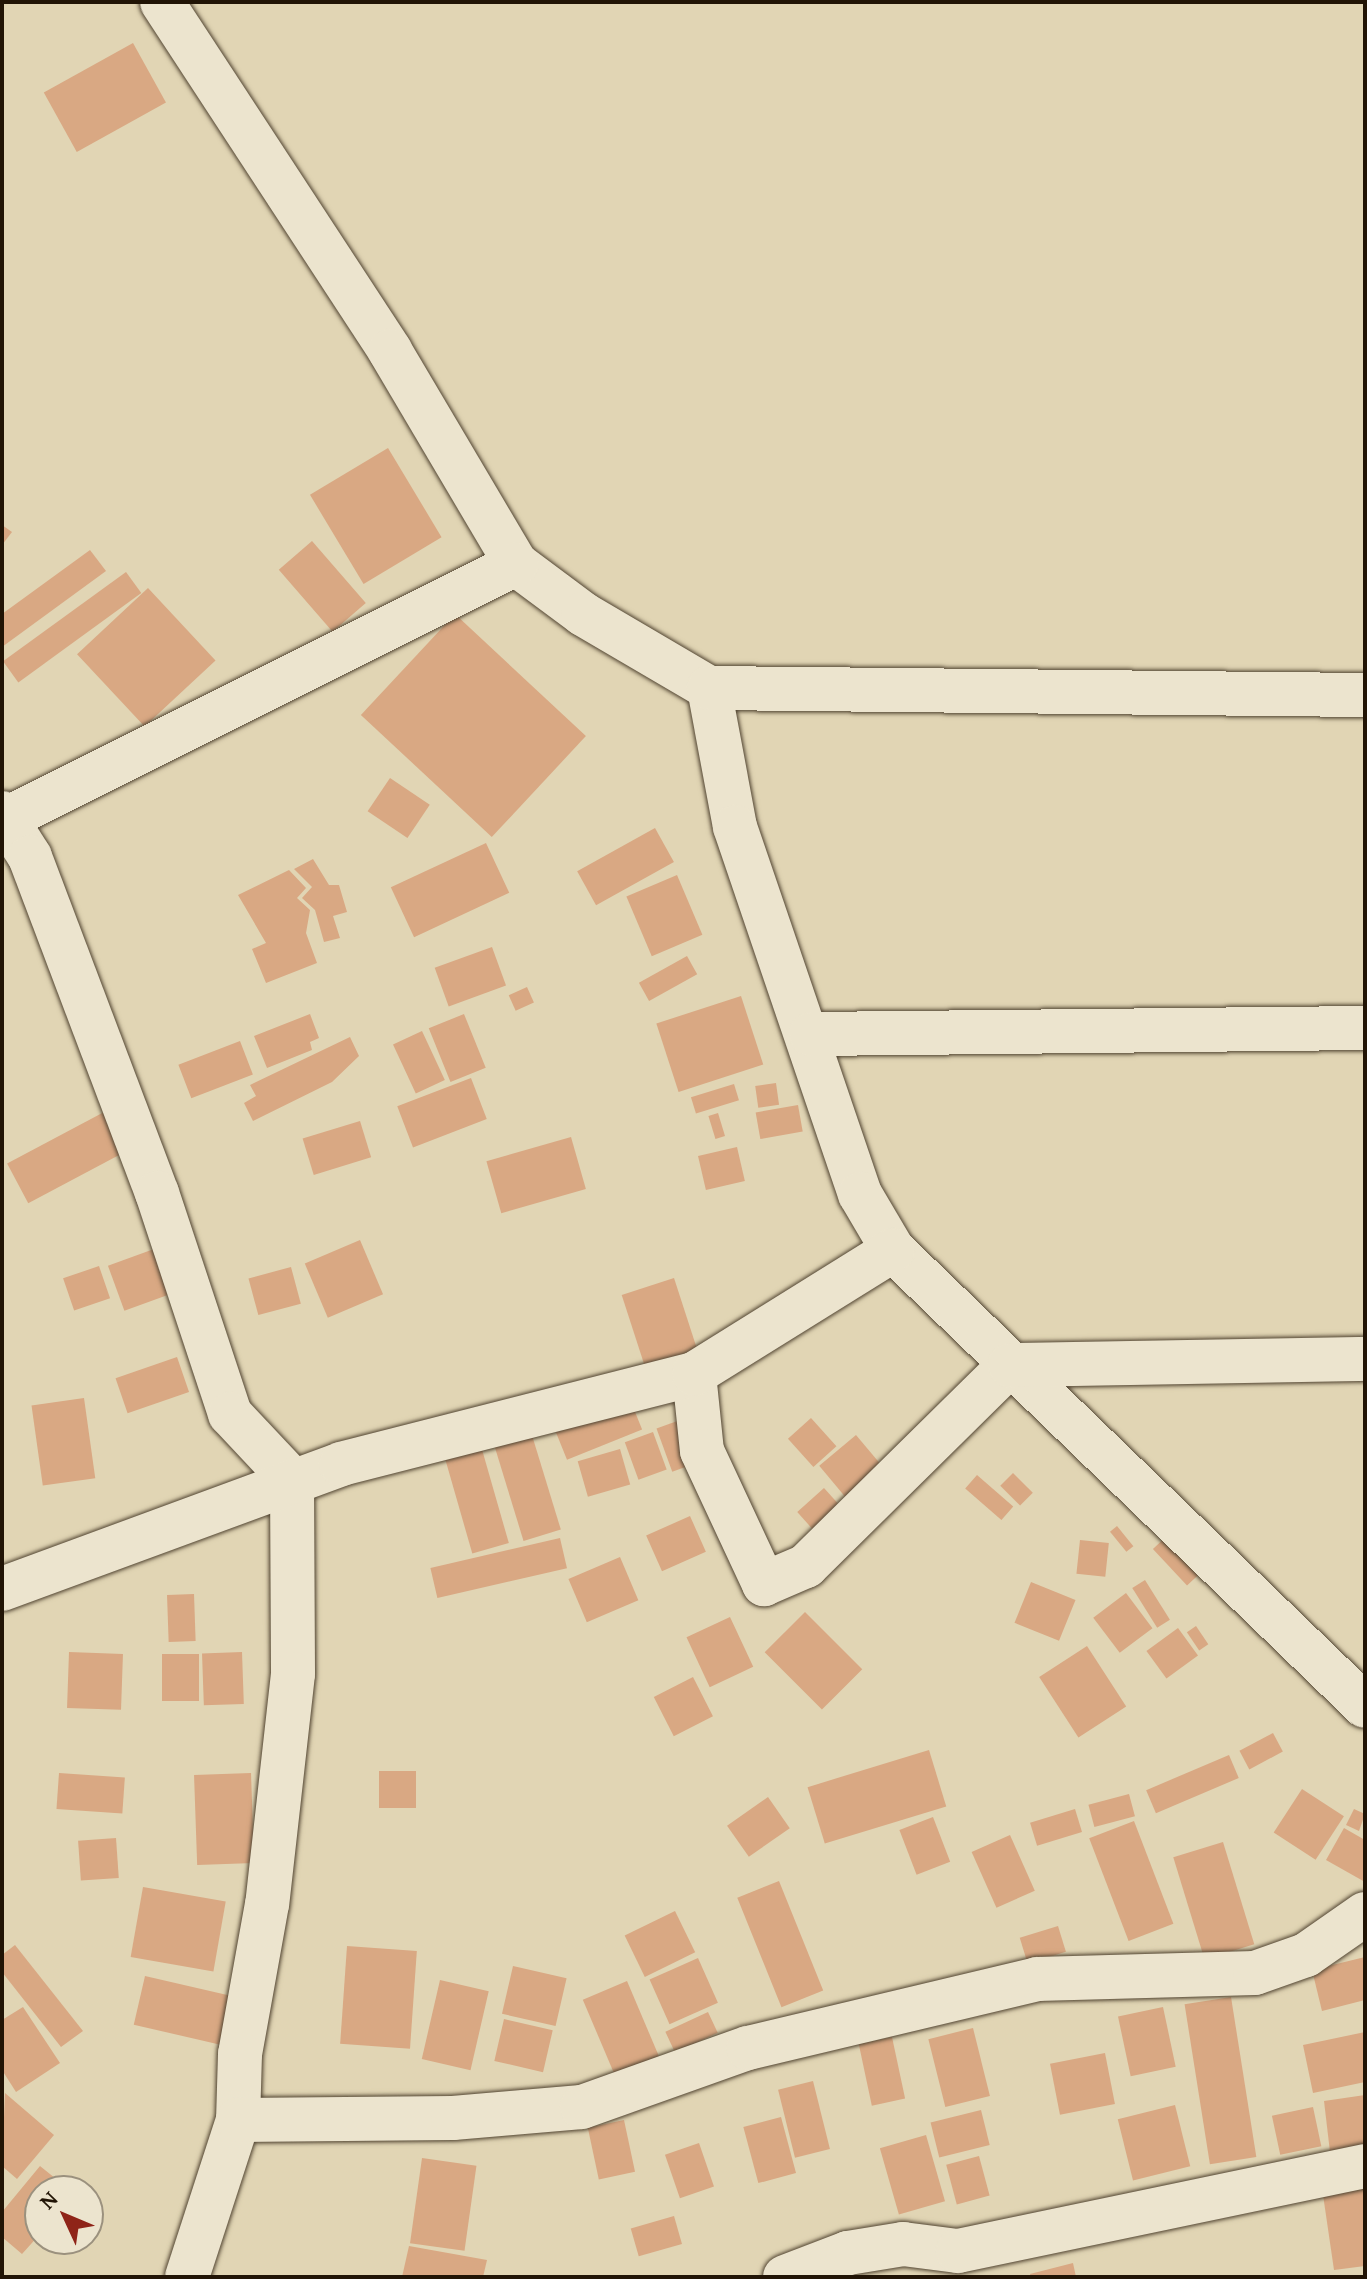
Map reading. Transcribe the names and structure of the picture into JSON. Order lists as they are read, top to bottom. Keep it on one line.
{"north":"top left"}
